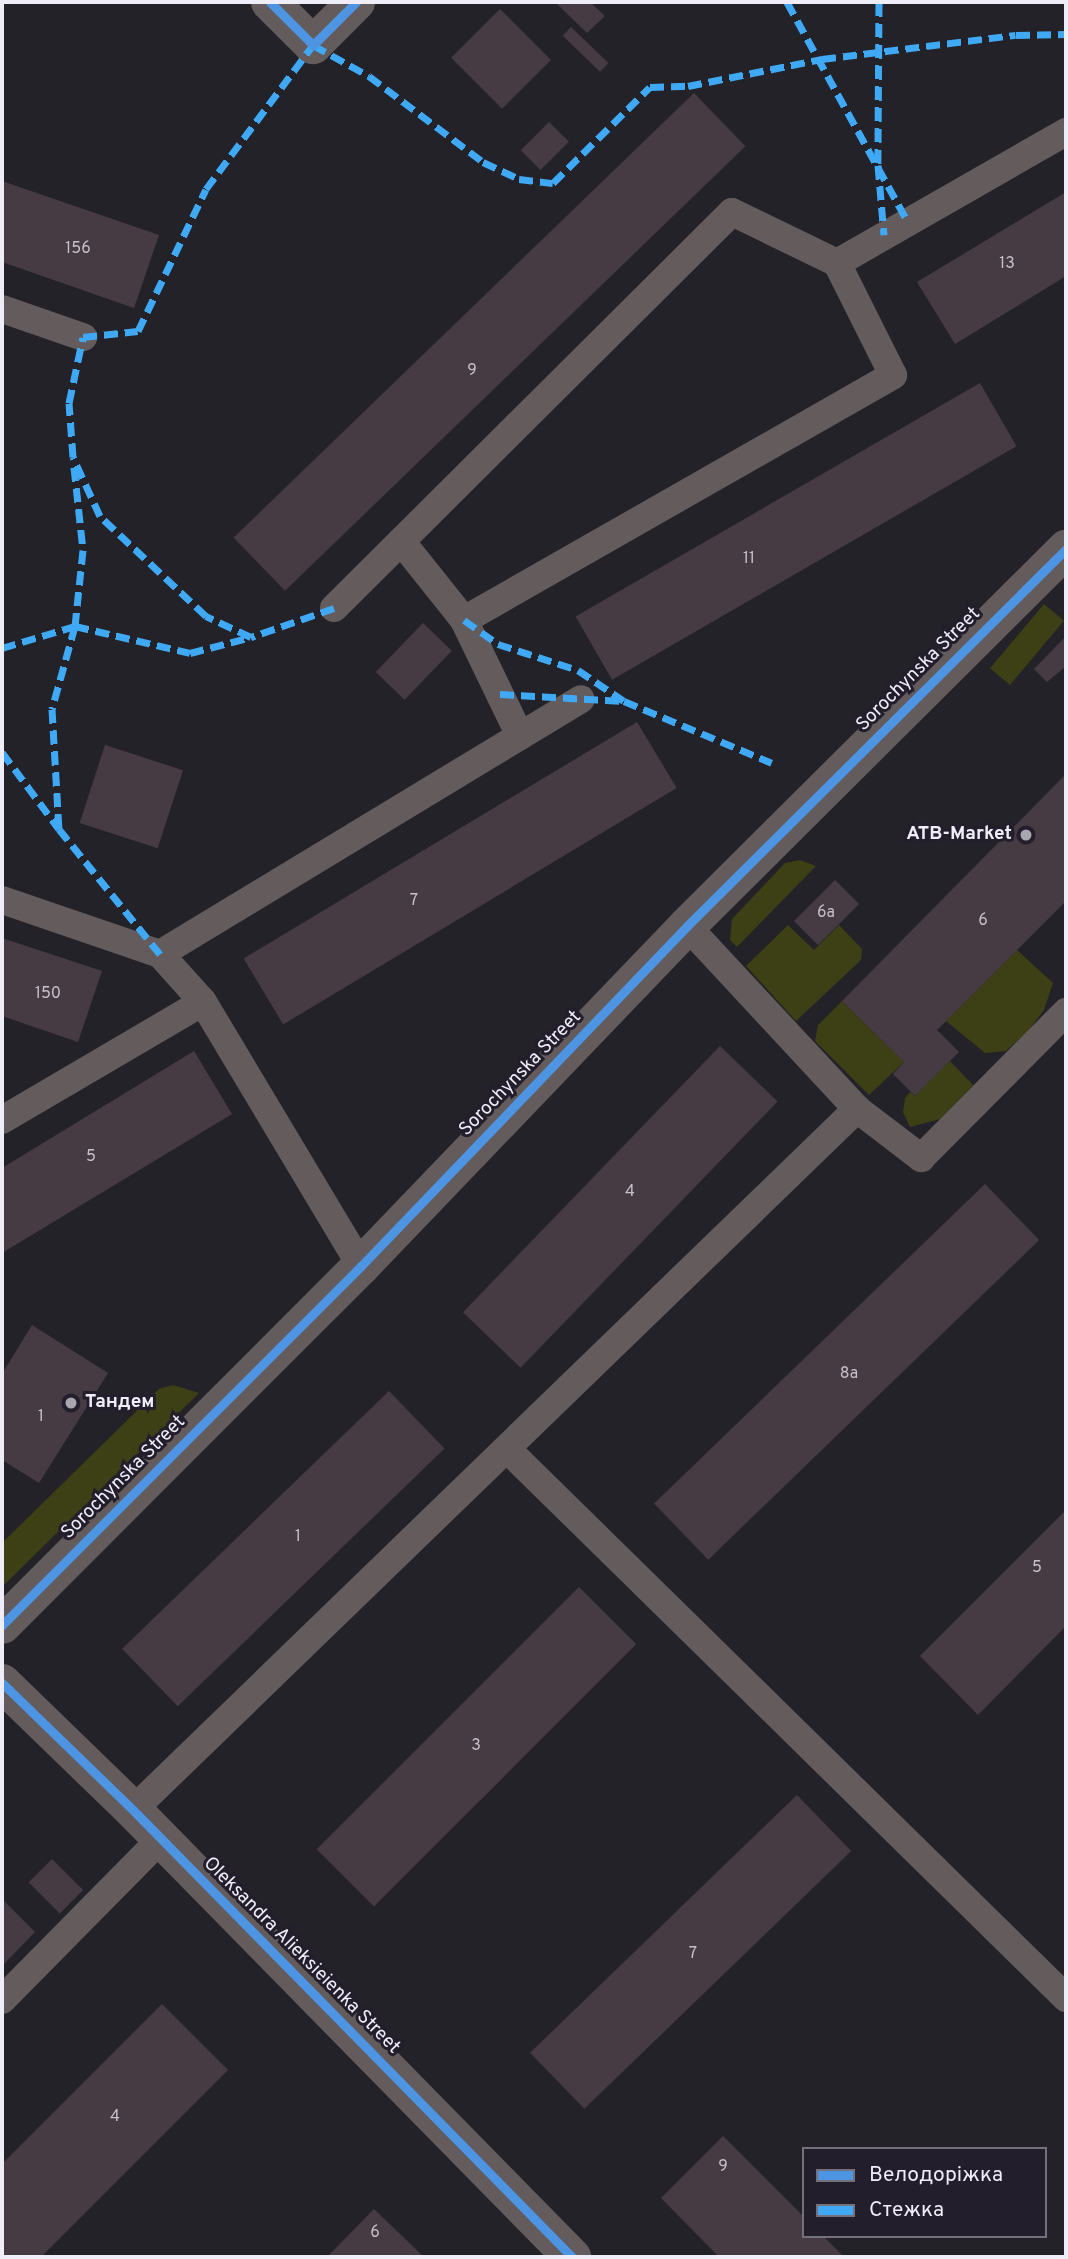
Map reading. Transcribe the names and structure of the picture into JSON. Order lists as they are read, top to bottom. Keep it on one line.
{"streets":{"street":["Sorochynska Street","Oleksandra Alieksieienka Street"]},"places":["ATB-Market","Тандем"],"house_numbers":["156","13","9","11","7","6а","6","150","5","4","8а","1","1","5","3","7","4","9","6"],"legend":["Велодоріжка","Стежка"]}
